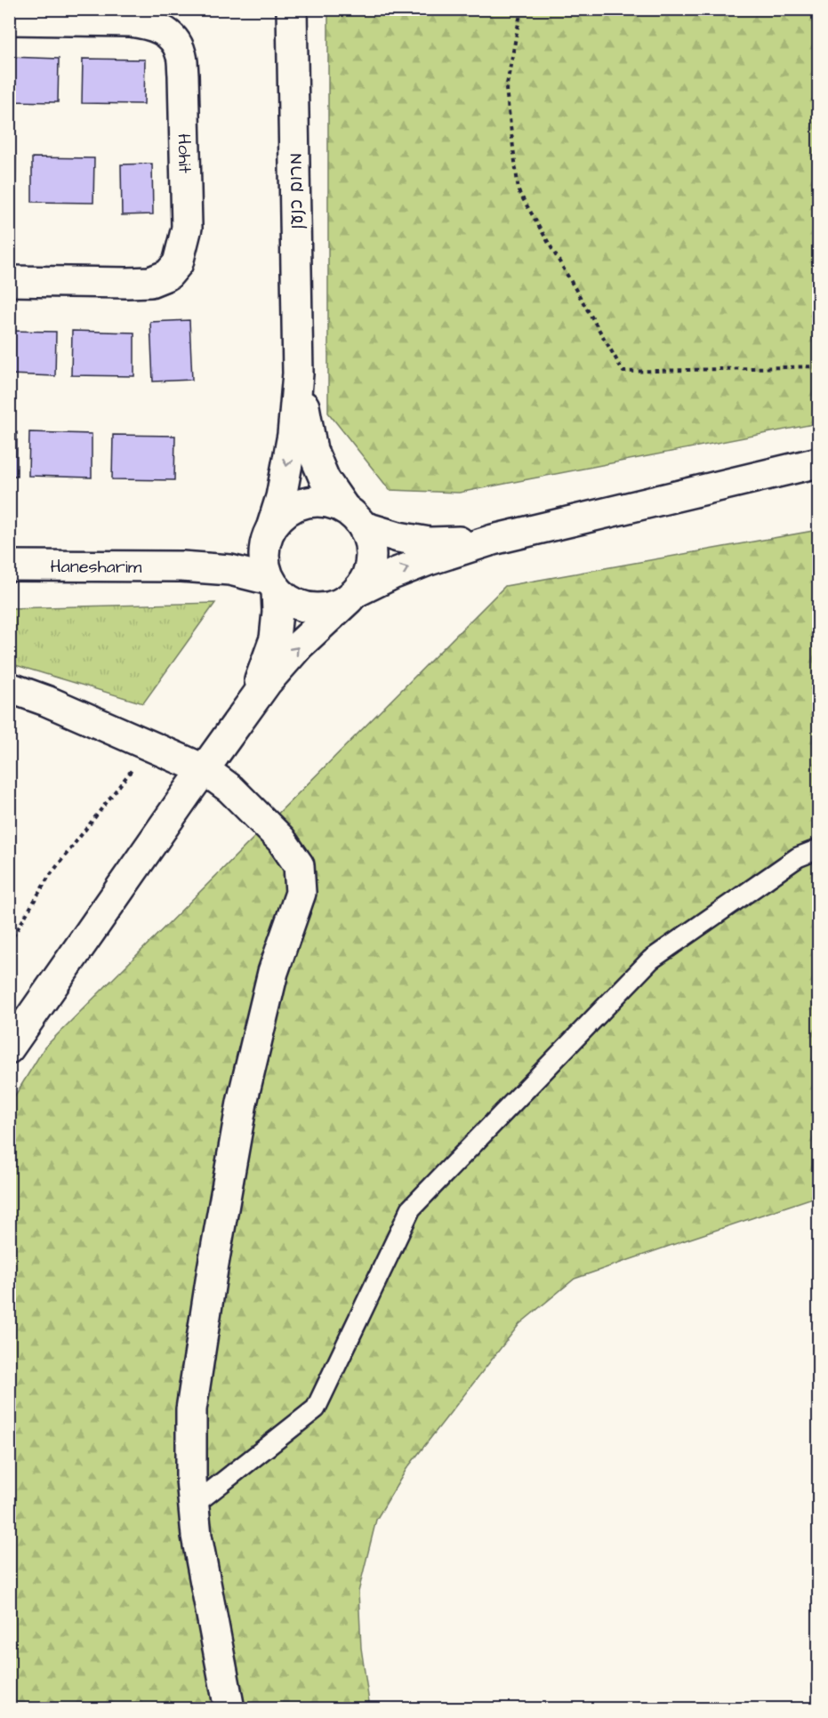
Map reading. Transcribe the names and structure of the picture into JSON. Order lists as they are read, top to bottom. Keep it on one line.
{"streets":{"street":["Hohit","מרום כנען","Hanesharim"]},"crossings":[["מרום כנען","Hanesharim"]]}
